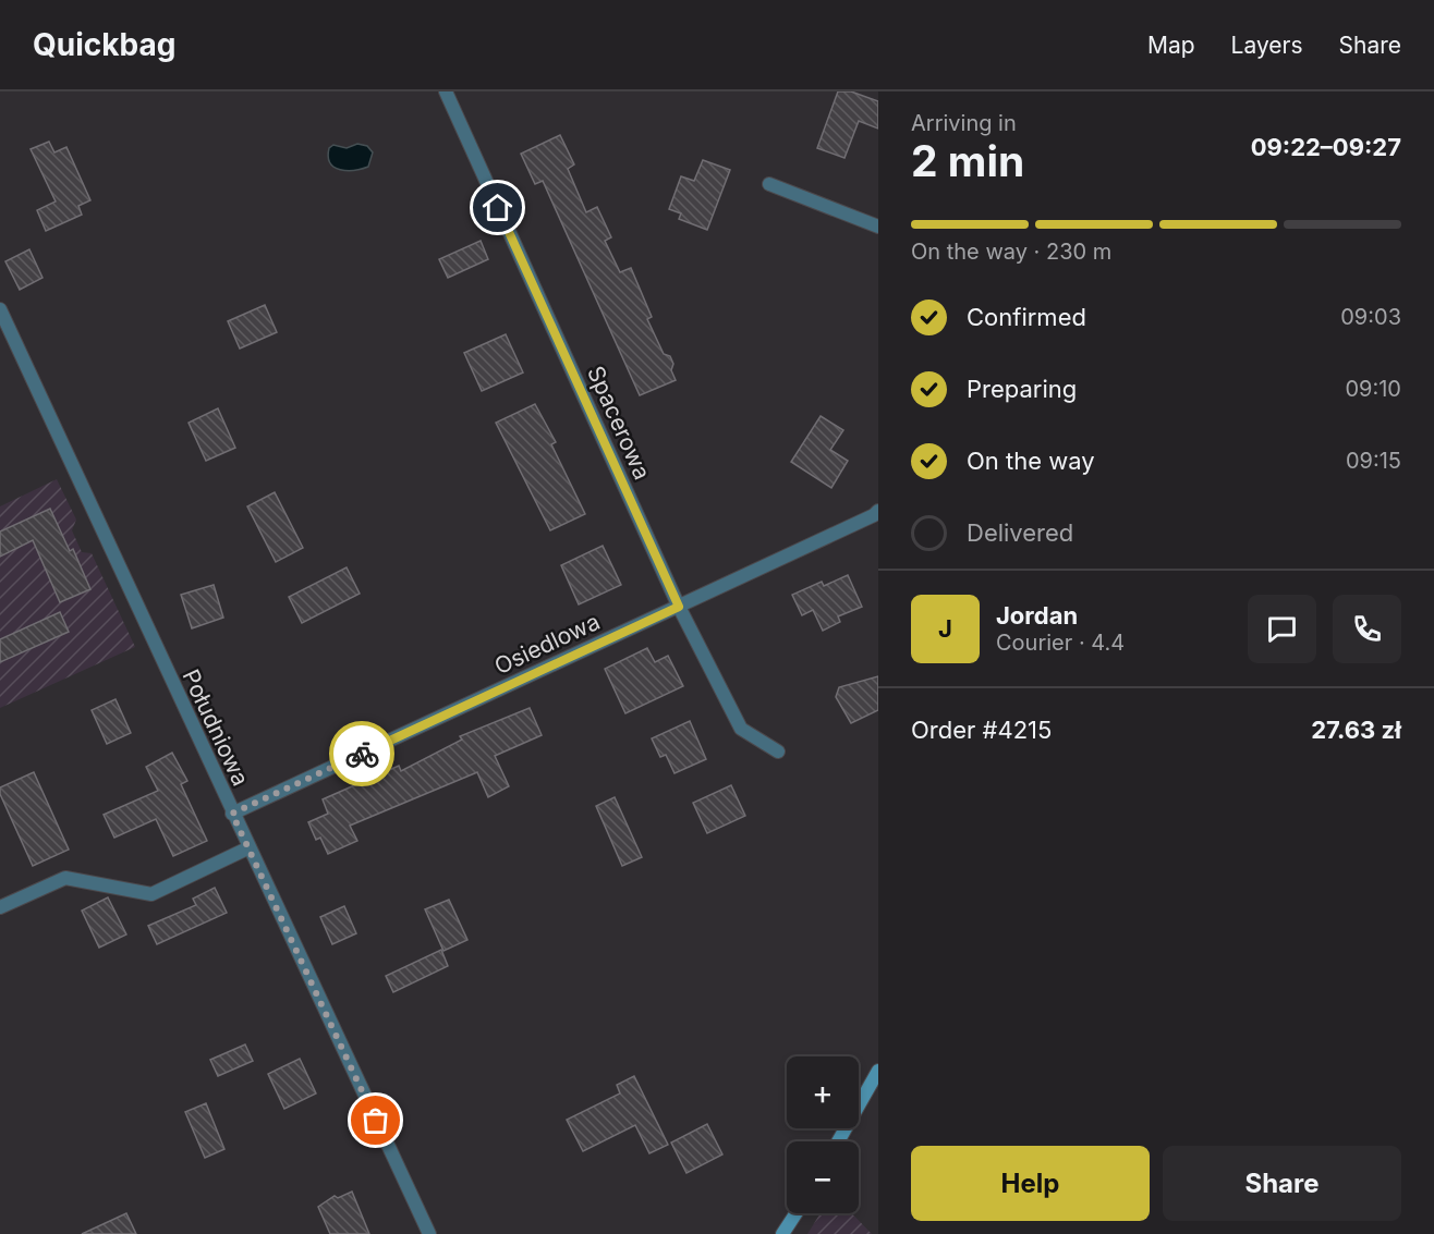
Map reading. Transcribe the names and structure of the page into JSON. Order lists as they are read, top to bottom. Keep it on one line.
{"streets":{"street":["Spacerowa","Osiedlowa","Południowa"]},"crossings":[["Spacerowa","Osiedlowa"],["Osiedlowa","Południowa"]],"page":{"header":"Quickbag","nav":["Map","Layers","Share"],"heading":["2 min","Arriving in","09:22–09:27"],"panel":["Jordan","Courier · 4.4","Order #4215","27.63 zł"],"bar":"On the way · 230 m","list":[["Confirmed","09:03"],["Preparing","09:10"],["On the way","09:15"],"Delivered"],"round":"J","map_buttons":["+","−"],"buttons":["Help","Share"]}}
